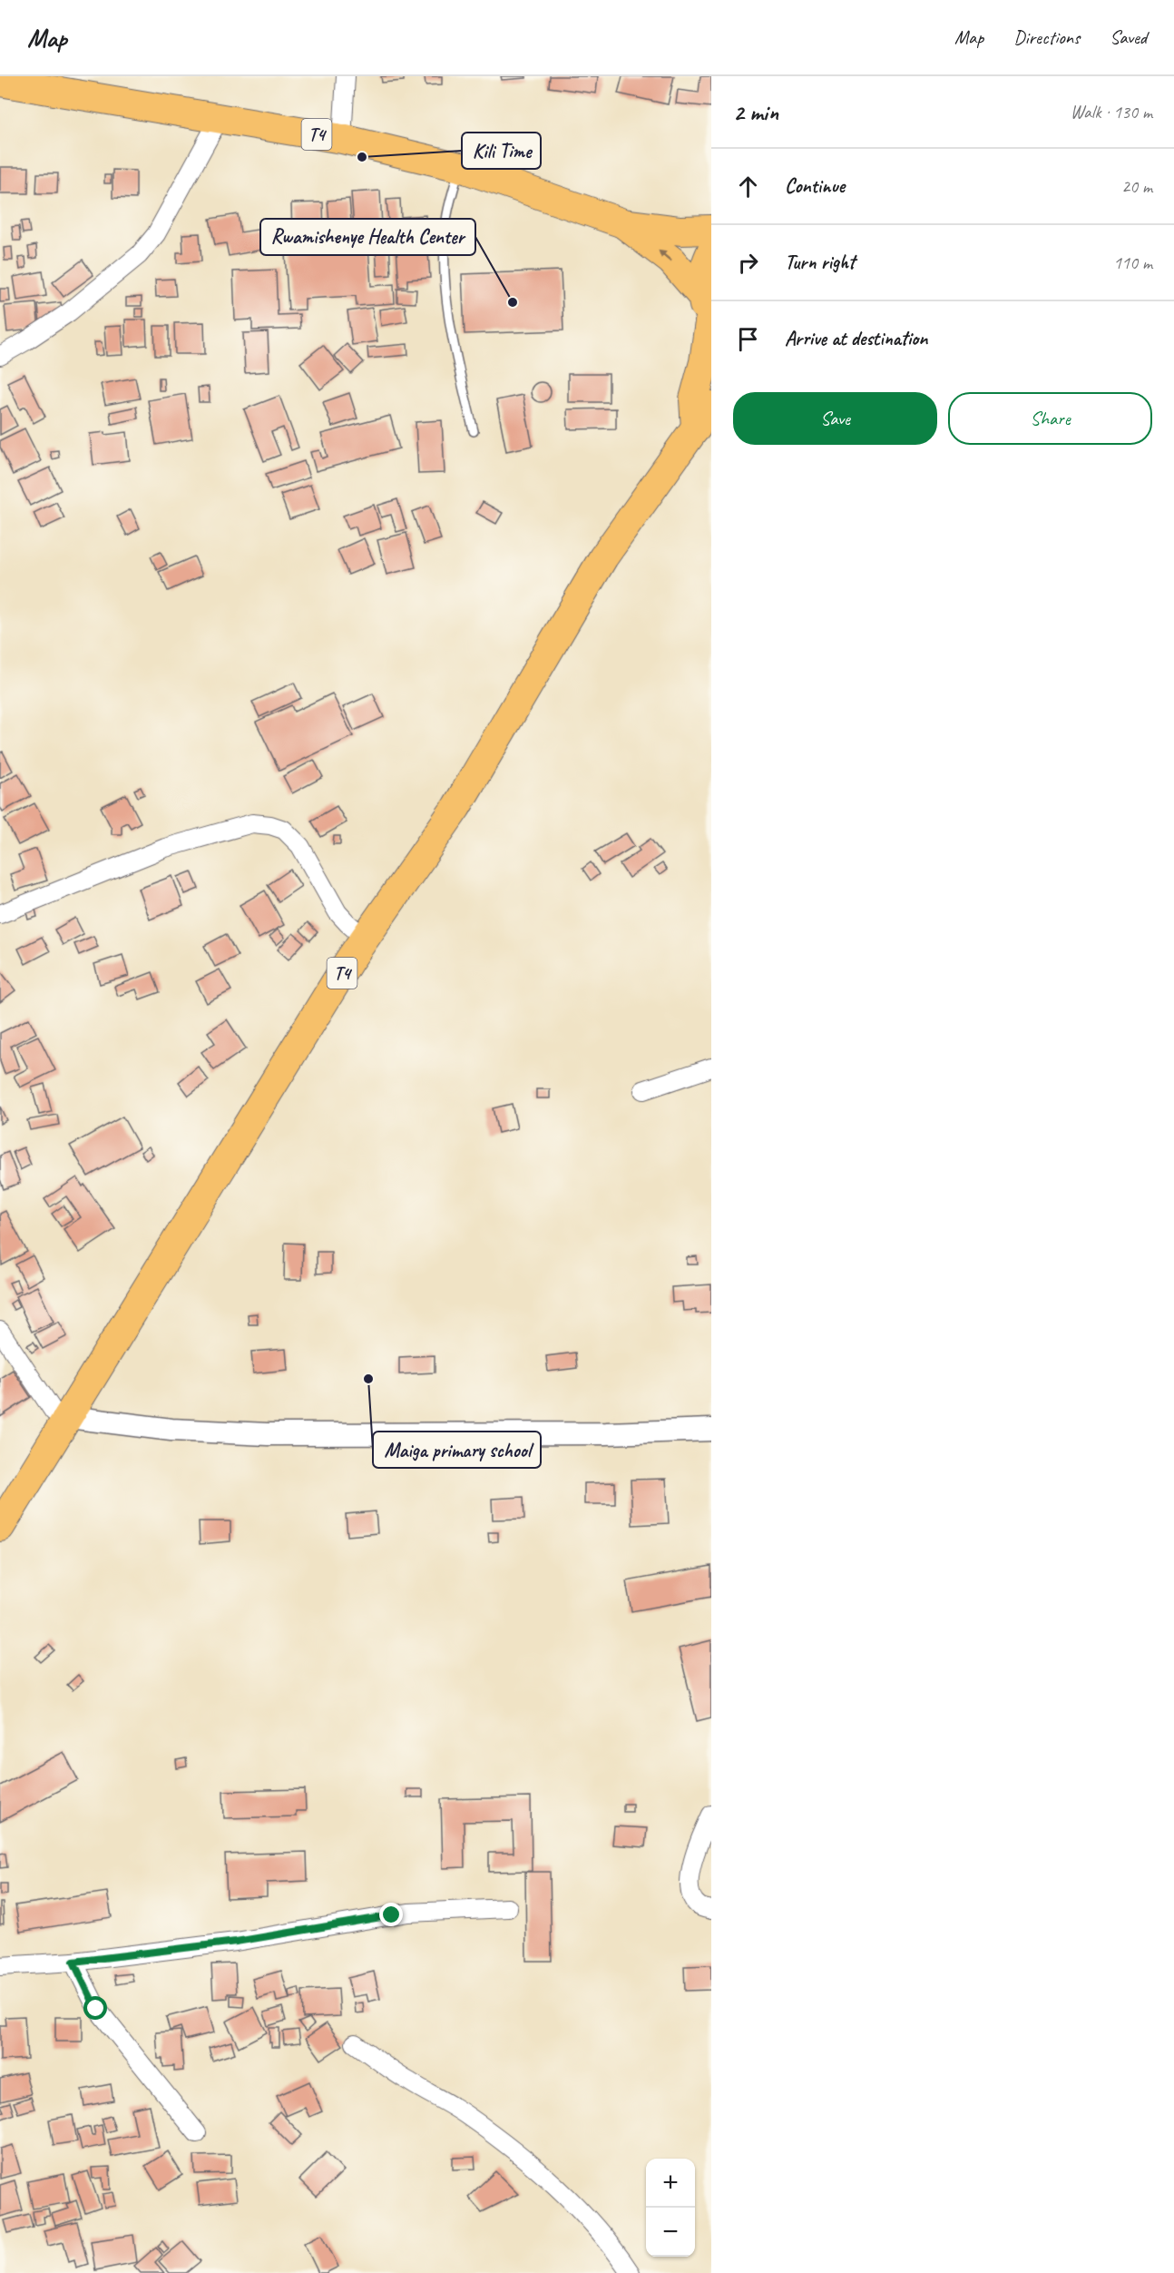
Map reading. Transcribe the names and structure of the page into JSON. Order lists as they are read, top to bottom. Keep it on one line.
{"streets":{"highway":["T4"]},"places":["Kili Time","Rwamishenye Health Center","Maiga primary school"],"page":{"header":"Map","nav":["Map","Directions","Saved"],"heading":["2 min","Walk · 130 m"],"list":[["Continue","20 m"],["Turn right","110 m"],"Arrive at destination"],"buttons":["Save","Share"],"map_buttons":["+","−"]}}
